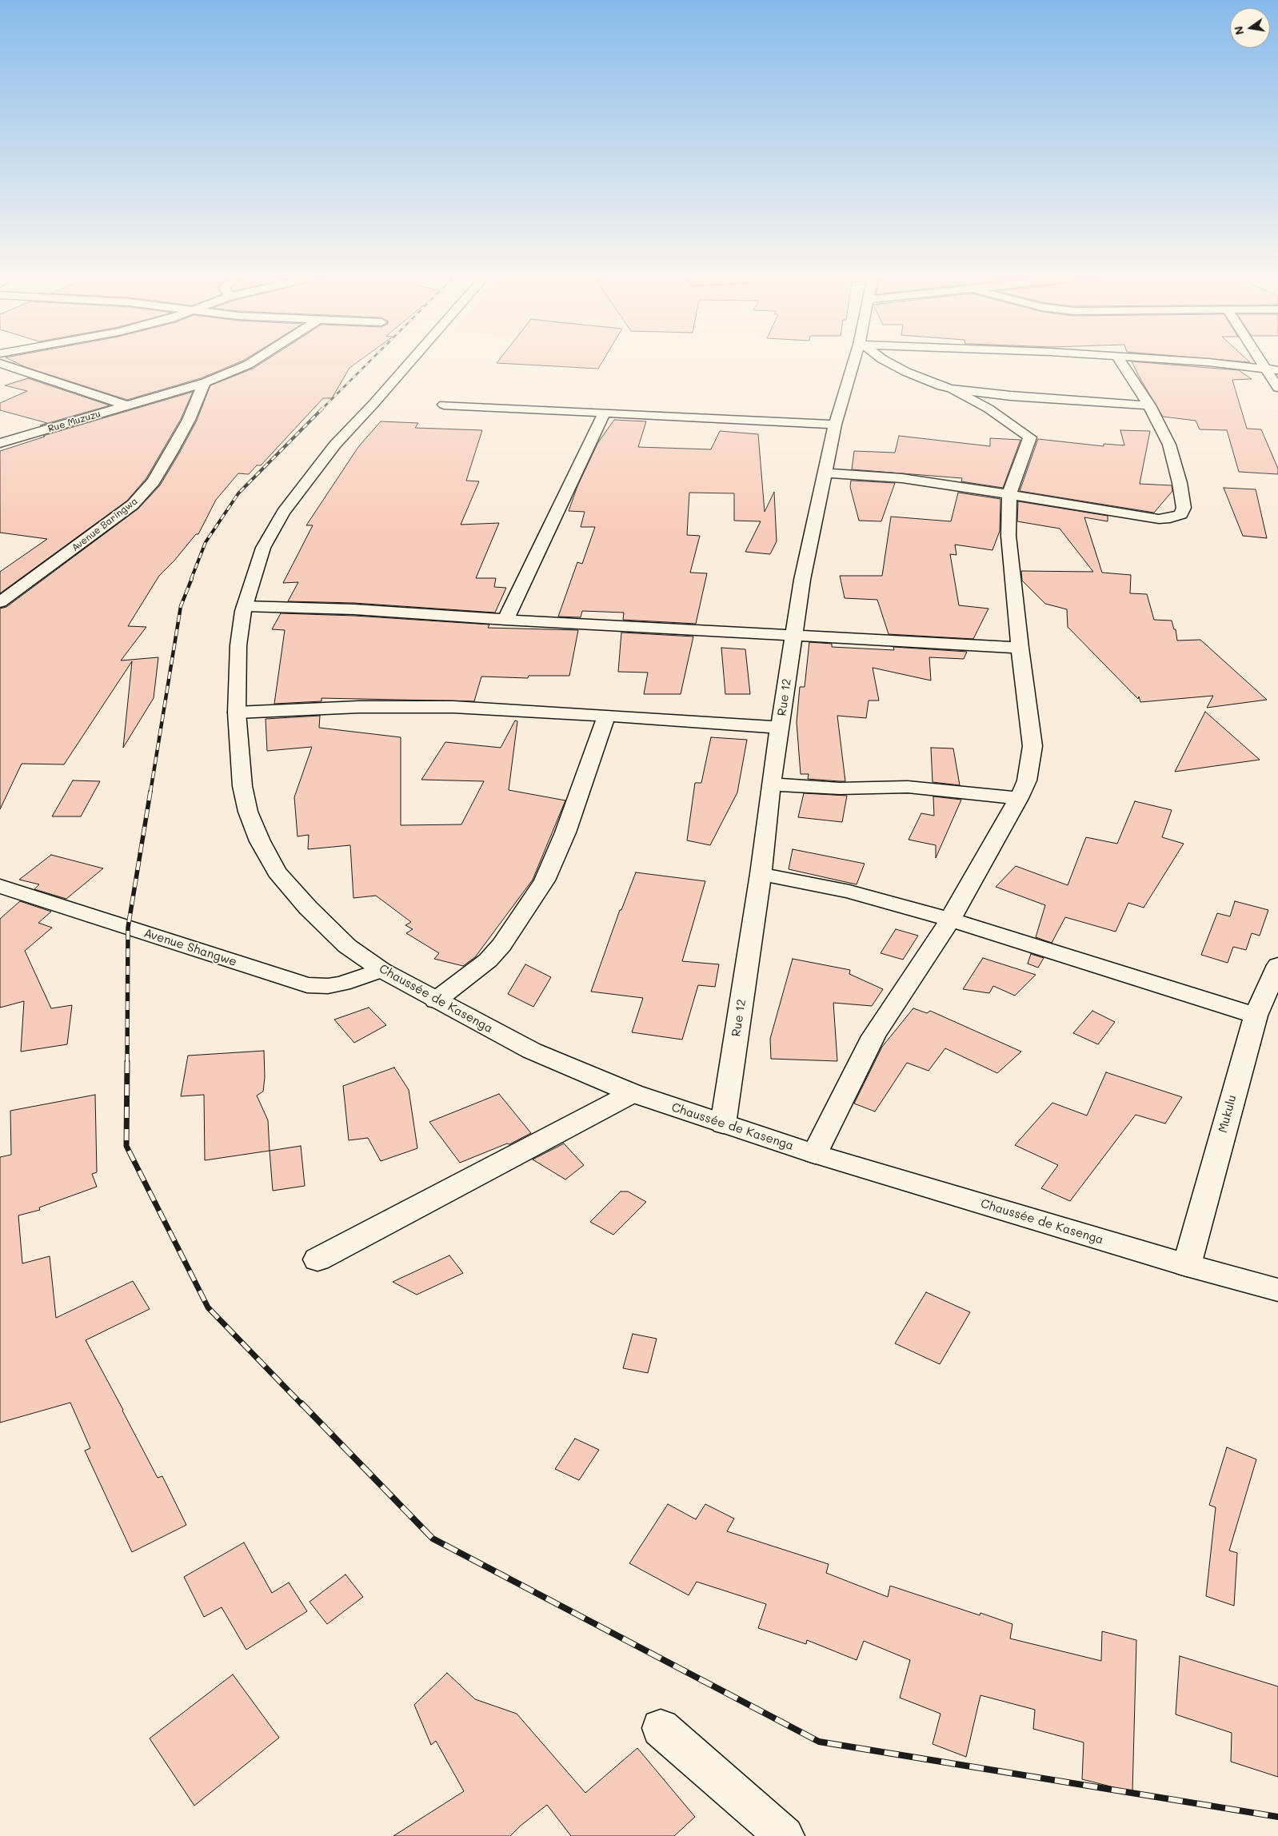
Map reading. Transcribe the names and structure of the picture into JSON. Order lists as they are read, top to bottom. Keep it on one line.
{"streets":{"street":["Rue Muzuzu","Avenue Baringwa","Rue 12","Avenue Shangwe","Chaussée de Kasenga","Mukulu"]},"crossings":[["Rue Muzuzu","Avenue Baringwa"],["Rue 12","Chaussée de Kasenga"],["Avenue Shangwe","Chaussée de Kasenga"],["Chaussée de Kasenga","Mukulu"]],"north":"left"}
